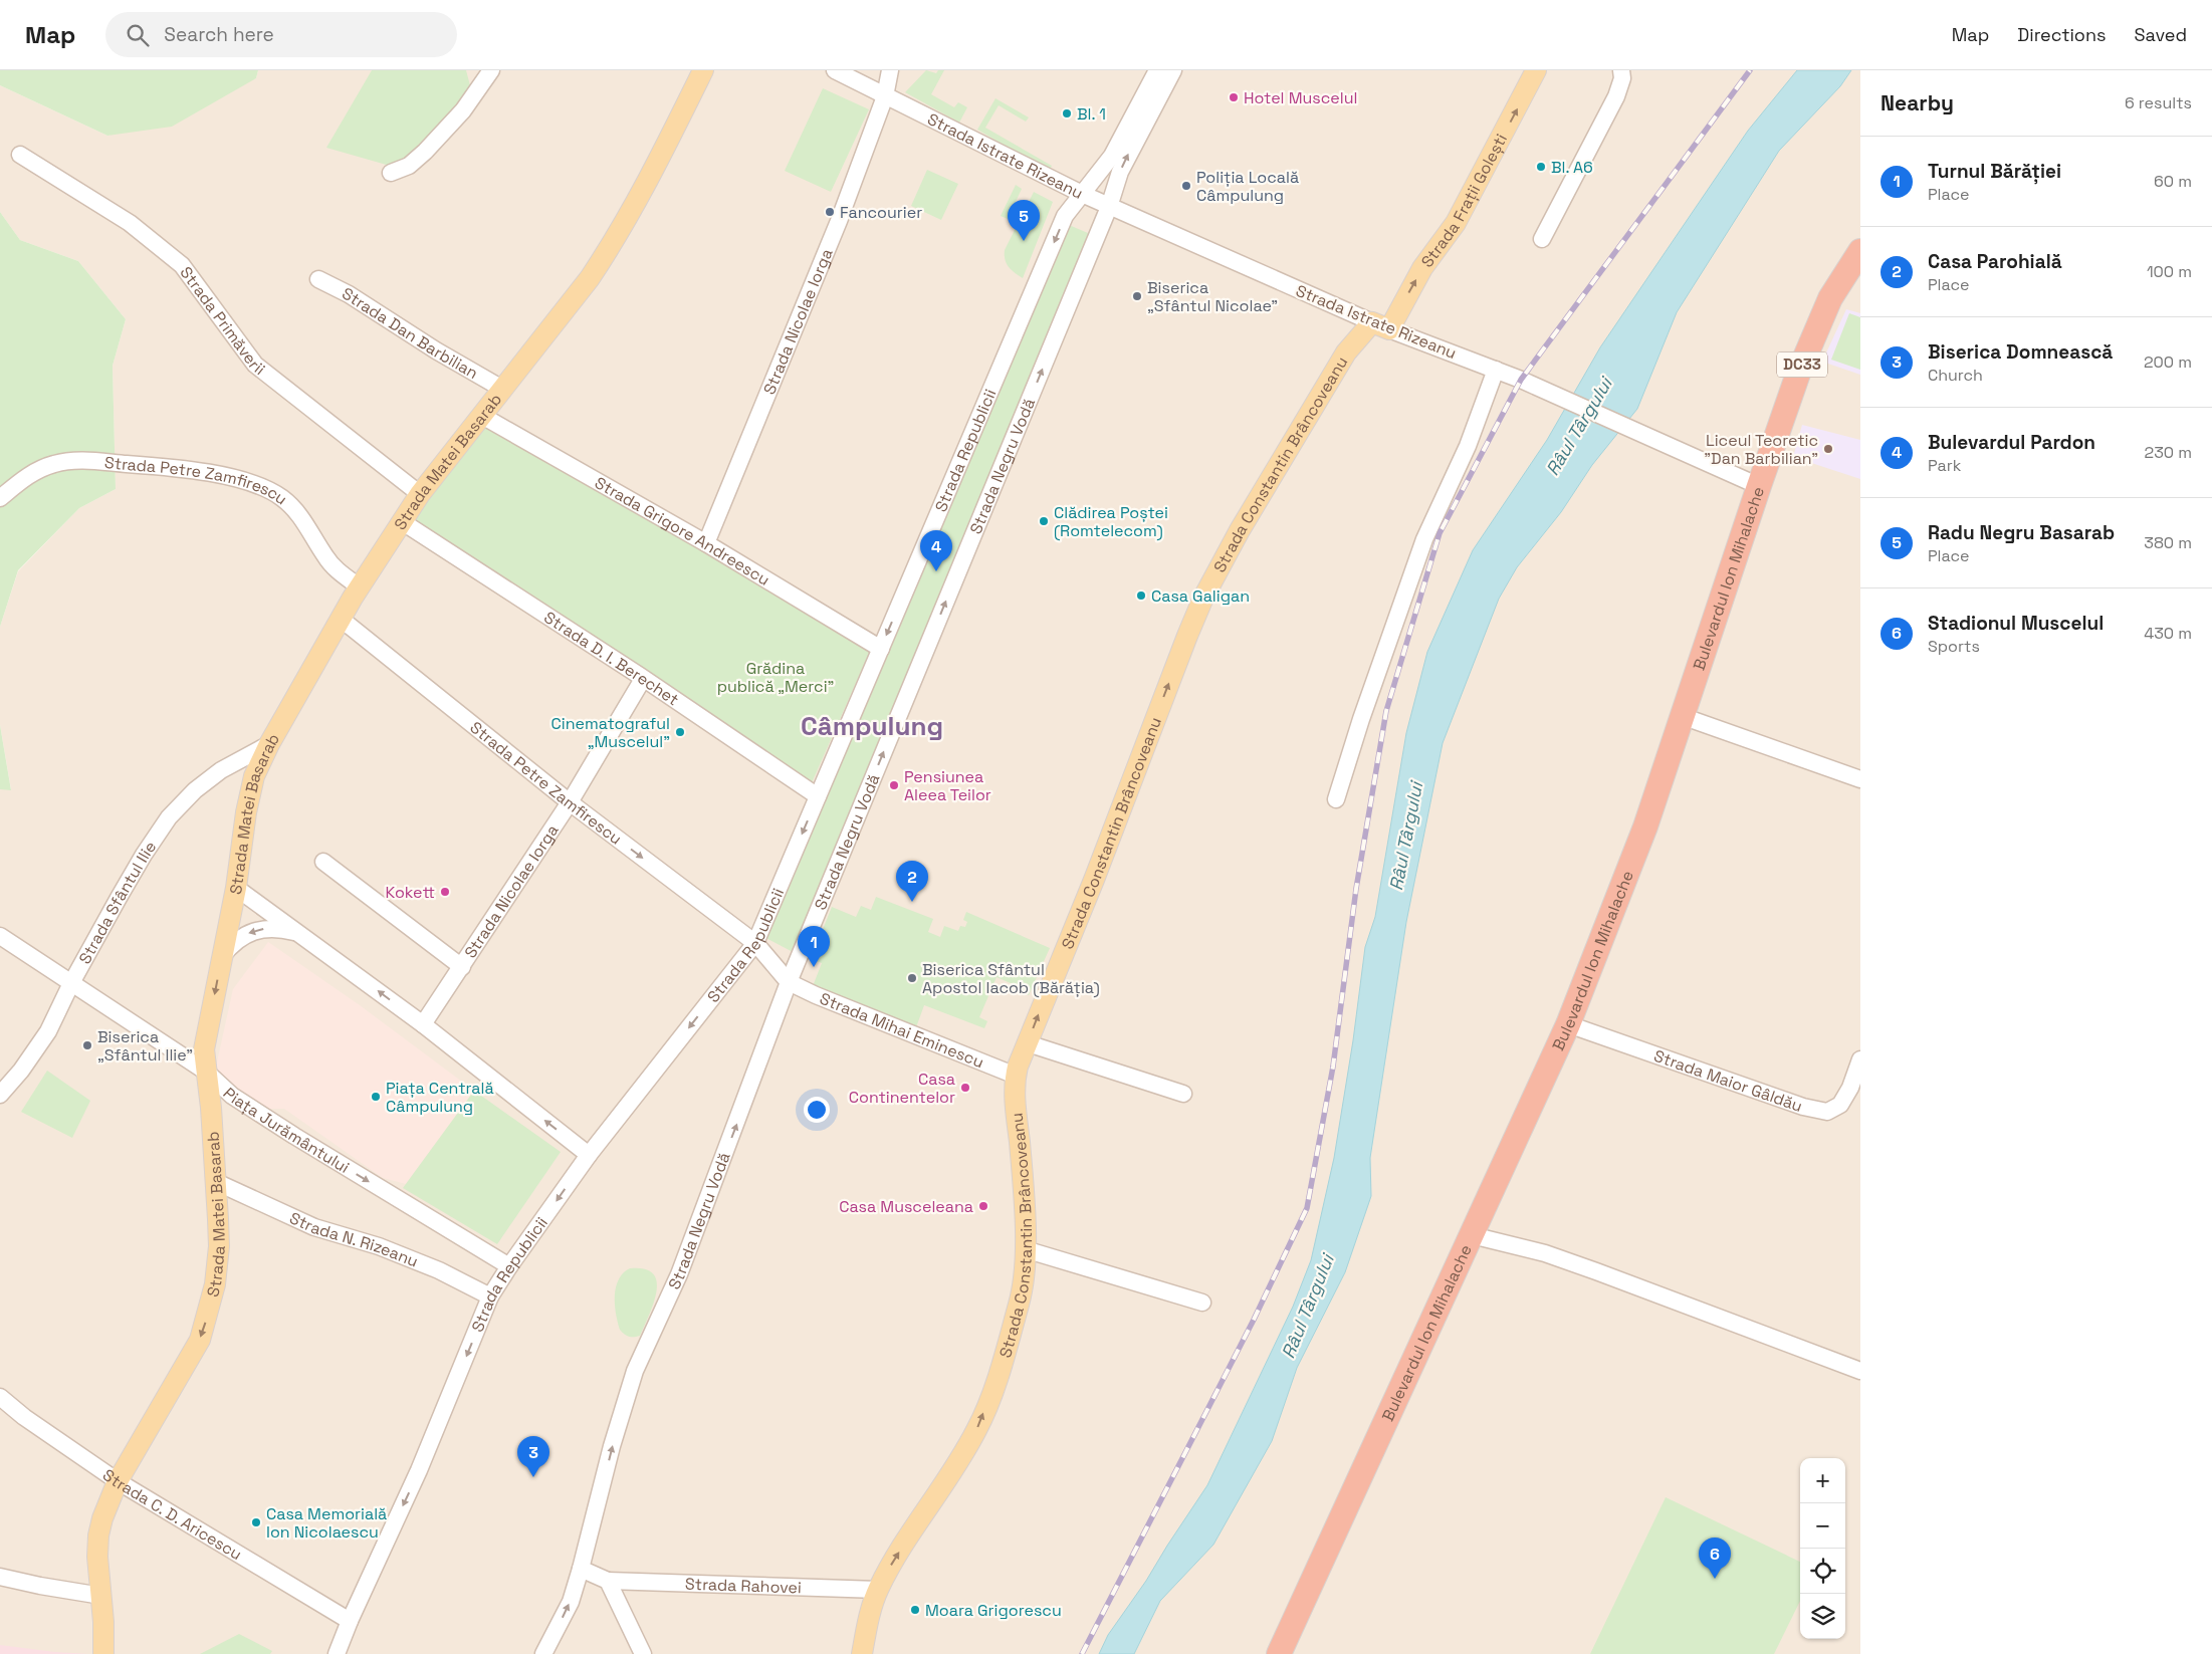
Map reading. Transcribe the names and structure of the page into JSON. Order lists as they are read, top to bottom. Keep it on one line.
{"streets":{"highway":["DC33","Bulevardul Ion Mihalache"],"main road":["Strada Frații Golești","Strada Matei Basarab","Strada Constantin Brâncoveanu"],"street":["Strada Istrate Rizeanu","Strada Primăverii","Strada Nicolae Iorga","Strada Dan Barbilian","Strada Republicii","Strada Negru Vodă","Strada Petre Zamfirescu","Strada Grigore Andreescu","Strada D. I. Berechet","Strada Sfântul Ilie","Strada Mihai Eminescu","Strada Maior Gâldău","Piața Jurământului","Strada N. Rizeanu","Strada C. D. Aricescu","Strada Rahovei"]},"crossings":[["Strada Istrate Rizeanu","Strada Frații Golești"],["Strada Istrate Rizeanu","Strada Nicolae Iorga"],["Strada Istrate Rizeanu","Strada Republicii"],["Strada Istrate Rizeanu","Strada Constantin Brâncoveanu"],["Strada Istrate Rizeanu","Strada Negru Vodă"],["Strada Istrate Rizeanu","Bulevardul Ion Mihalache"],["Strada Frații Golești","Strada Constantin Brâncoveanu"],["Strada Primăverii","Strada Matei Basarab"],["Strada Nicolae Iorga","Strada Petre Zamfirescu"],["Strada Nicolae Iorga","Strada Grigore Andreescu"],["Strada Nicolae Iorga","Strada D. I. Berechet"],["Strada Dan Barbilian","Strada Matei Basarab"],["Strada Republicii","Strada Petre Zamfirescu"],["Strada Republicii","Strada Grigore Andreescu"],["Strada Republicii","Strada D. I. Berechet"],["Strada Republicii","Piața Jurământului"],["Strada Republicii","Strada N. Rizeanu"],["Strada Republicii","Strada C. D. Aricescu"],["Strada Matei Basarab","Strada Petre Zamfirescu"],["Strada Matei Basarab","Strada Grigore Andreescu"],["Strada Matei Basarab","Strada D. I. Berechet"],["Strada Matei Basarab","Strada Sfântul Ilie"],["Strada Matei Basarab","Piața Jurământului"],["Strada Matei Basarab","Strada N. Rizeanu"],["Strada Matei Basarab","Strada C. D. Aricescu"],["Strada Constantin Brâncoveanu","Strada Mihai Eminescu"],["Strada Constantin Brâncoveanu","Strada Rahovei"],["Strada Negru Vodă","Strada Petre Zamfirescu"],["Strada Negru Vodă","Strada Mihai Eminescu"],["Strada Petre Zamfirescu","Strada Mihai Eminescu"],["Bulevardul Ion Mihalache","Strada Maior Gâldău"],["Strada Sfântul Ilie","Piața Jurământului"]],"one_way":["Strada Frații Golești","Strada Republicii","Strada Constantin Brâncoveanu","Strada Negru Vodă","Piața Jurământului"],"districts":["Câmpulung"],"water":["Râul Târgului"],"parks":["Grădina publică „Merci”"],"places":["Hotel Muscelul","Bl. 1","Bl. A6","Poliția Locală Câmpulung","Fancourier","Biserica „Sfântul Nicolae”","Liceul Teoretic ”Dan Barbilian”","Clădirea Poștei (Romtelecom)","Casa Galigan","Cinematograful „Muscelul”","Pensiunea Aleea Teilor","Kokett","Biserica Sfântul Apostol Iacob (Bărăția)","Biserica „Sfântul Ilie”","Casa Continentelor","Piața Centrală Câmpulung","Casa Musceleana","Casa Memorială Ion Nicolaescu","Moara Grigorescu"],"page":{"header":"Map","search":"Search here","nav":["Map","Directions","Saved"],"heading":["Nearby","6 results"],"list":[{"mark":"1","name":"Turnul Bărăției","note":"Place","value":"60 m"},{"mark":"2","name":"Casa Parohială","note":"Place","value":"100 m"},{"mark":"3","name":"Biserica Domnească","note":"Church","value":"200 m"},{"mark":"4","name":"Bulevardul Pardon","note":"Park","value":"230 m"},{"mark":"5","name":"Radu Negru Basarab","note":"Place","value":"380 m"},{"mark":"6","name":"Stadionul Muscelul","note":"Sports","value":"430 m"}],"pins":["5","4","2","1","3","6"],"map_buttons":["+","−"]}}
